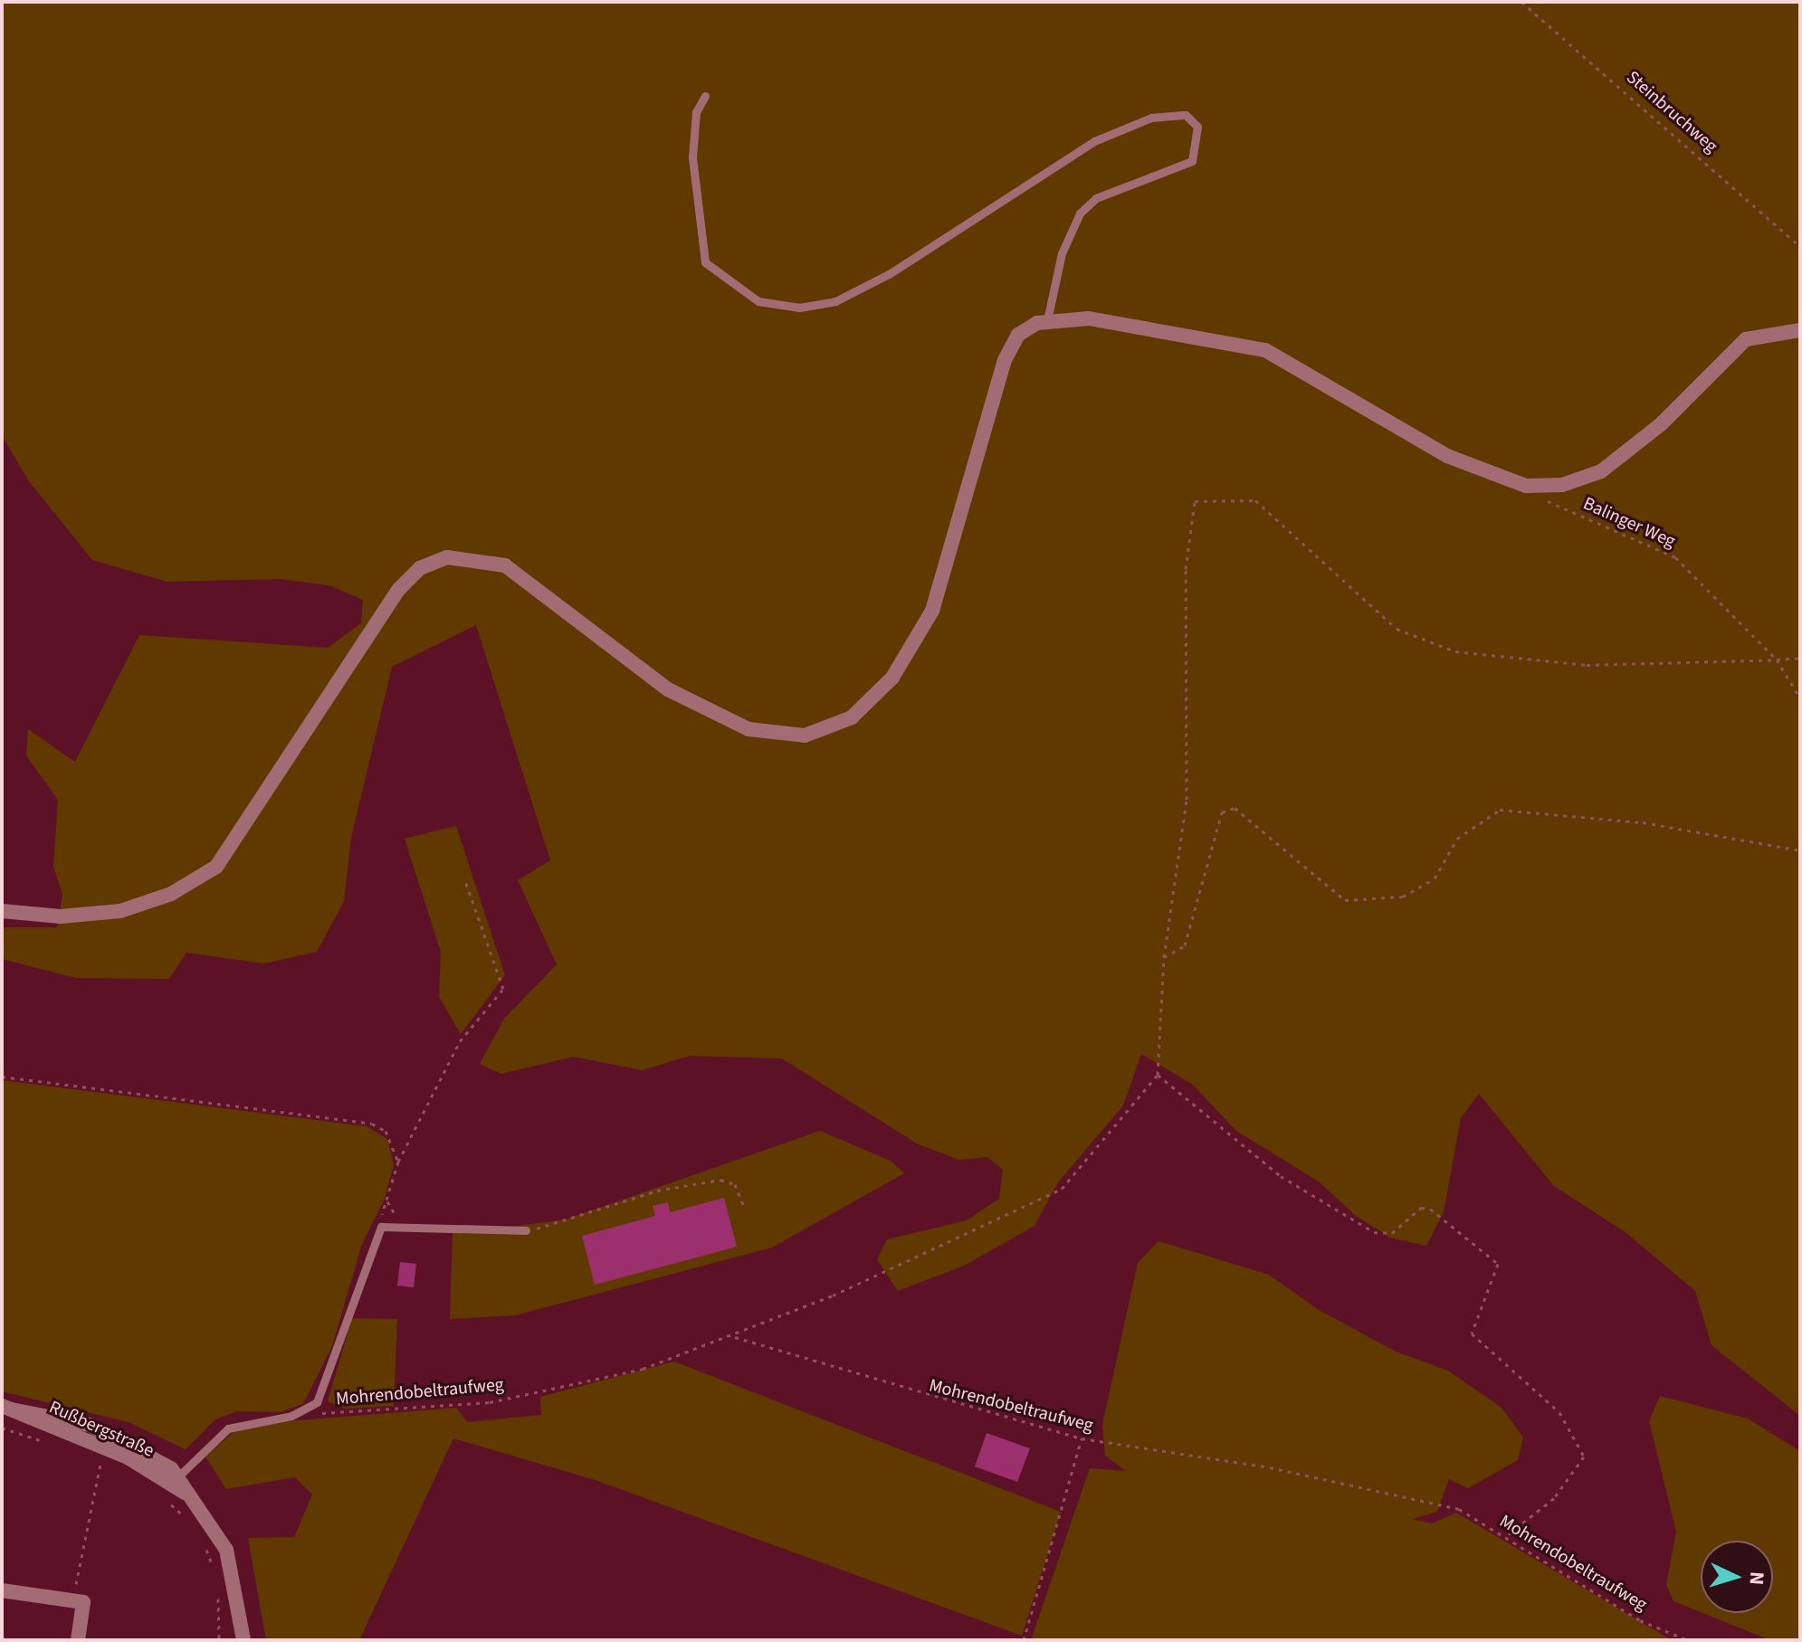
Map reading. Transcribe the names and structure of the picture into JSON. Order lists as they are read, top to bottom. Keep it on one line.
{"streets":{"street":["Rußbergstraße"],"path":["Steinbruchweg","Balinger Weg","Mohrendobeltraufweg"]},"north":"right"}
